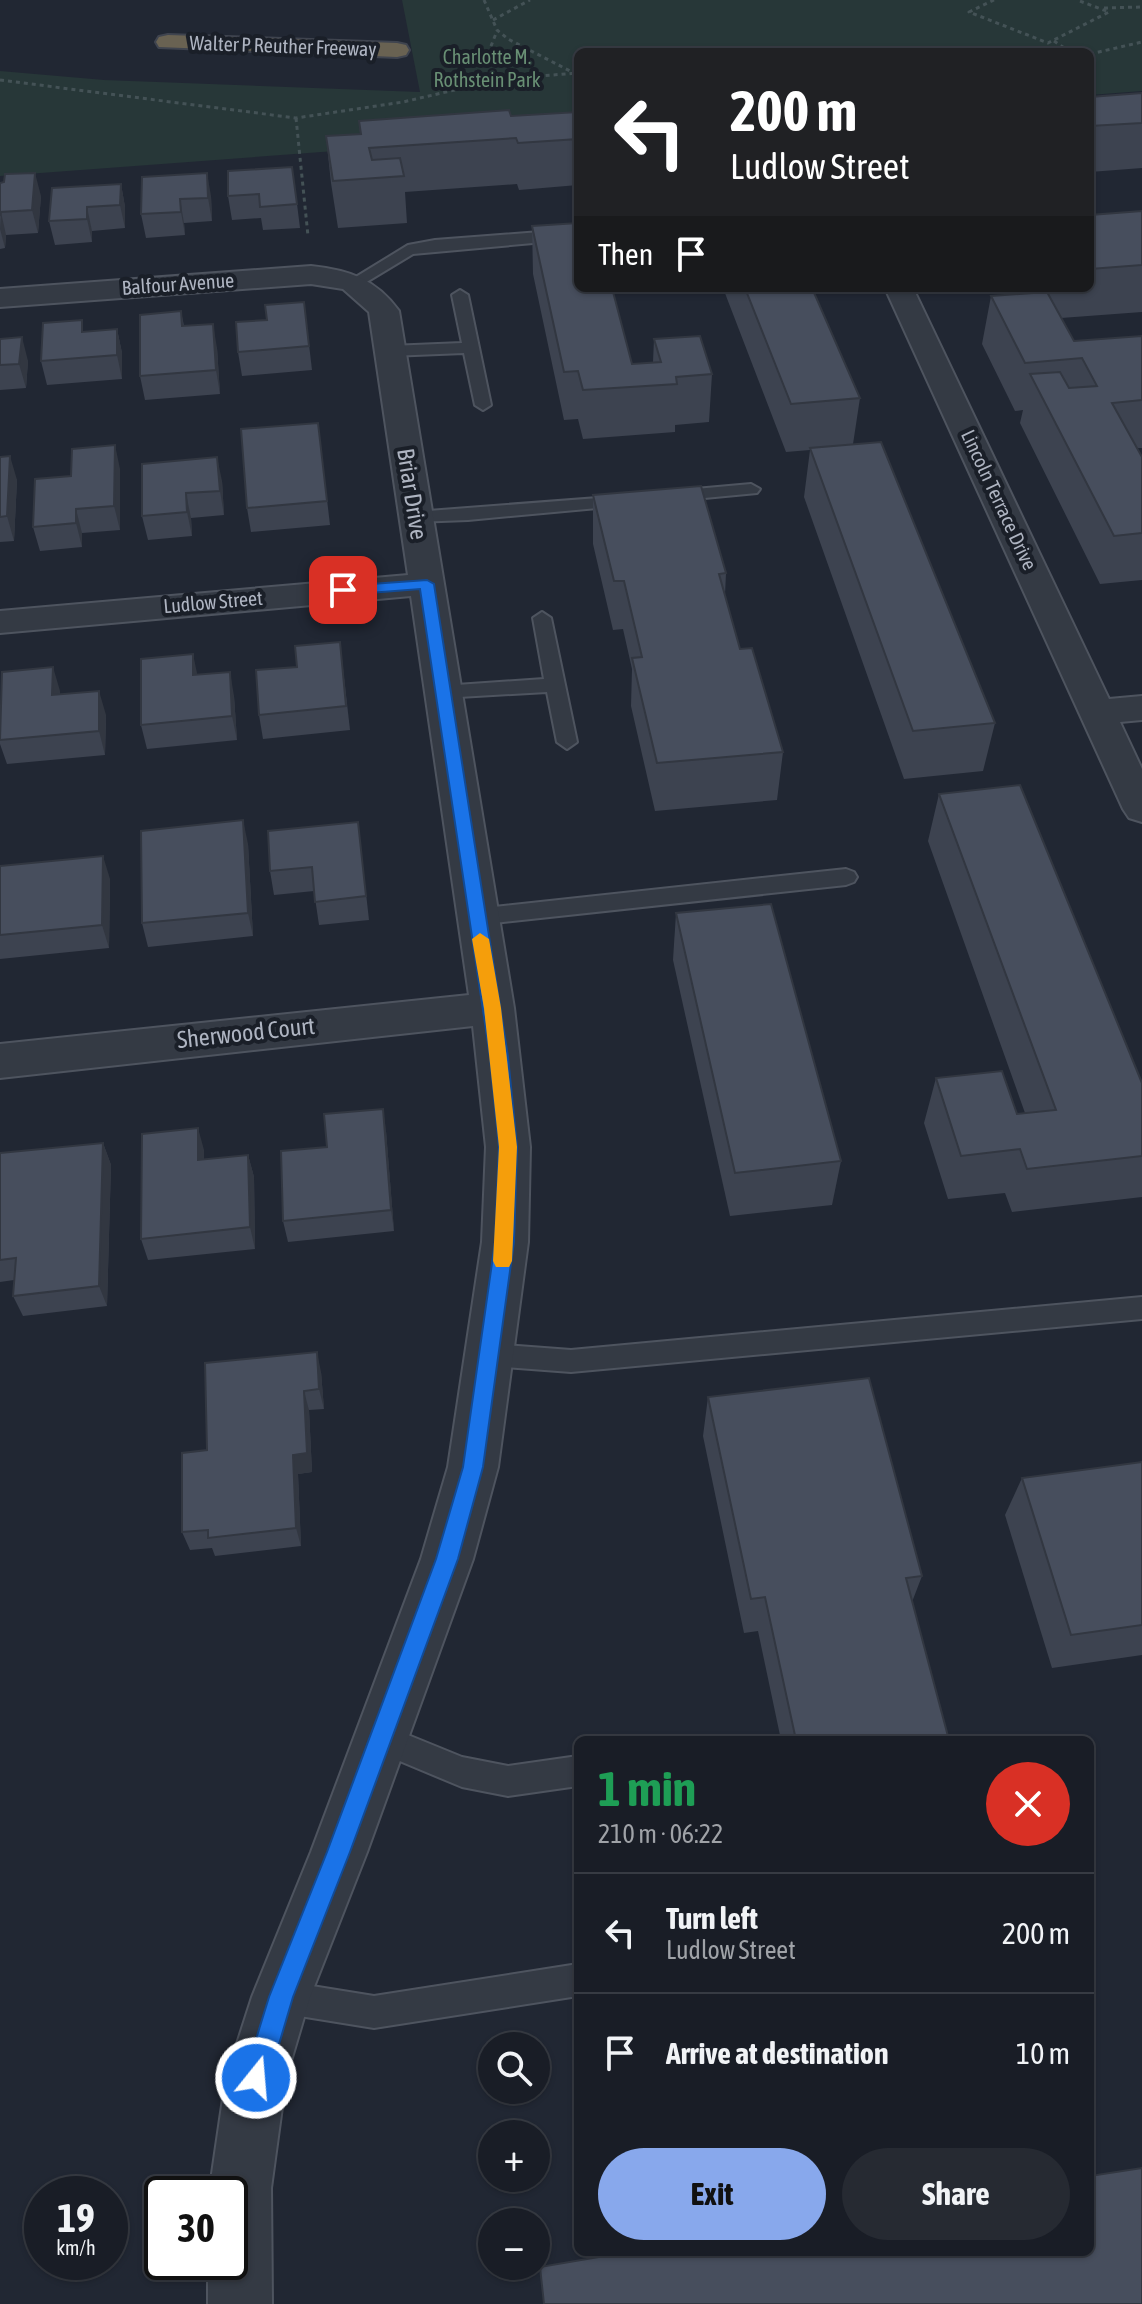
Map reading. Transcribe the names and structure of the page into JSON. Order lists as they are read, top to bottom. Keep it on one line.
{"streets":{"highway":["Walter P Reuther Freeway"],"street":["Balfour Avenue","Briar Drive","Lincoln Terrace Drive","Ludlow Street","Sherwood Court"]},"crossings":[["Balfour Avenue","Briar Drive"],["Briar Drive","Ludlow Street"],["Briar Drive","Sherwood Court"]],"parks":["Charlotte M. Rothstein Park"],"page":{"turn":["200 m","Ludlow Street"],"then":"Then","heading":["1 min","210 m · 06:22"],"list":[{"name":"Turn left","note":"Ludlow Street","value":"200 m"},{"name":"Arrive at destination","value":"10 m"}],"map_buttons":["+","−"],"buttons":["Exit","Share"],"speed":"19 km/h","limit":"30"}}
